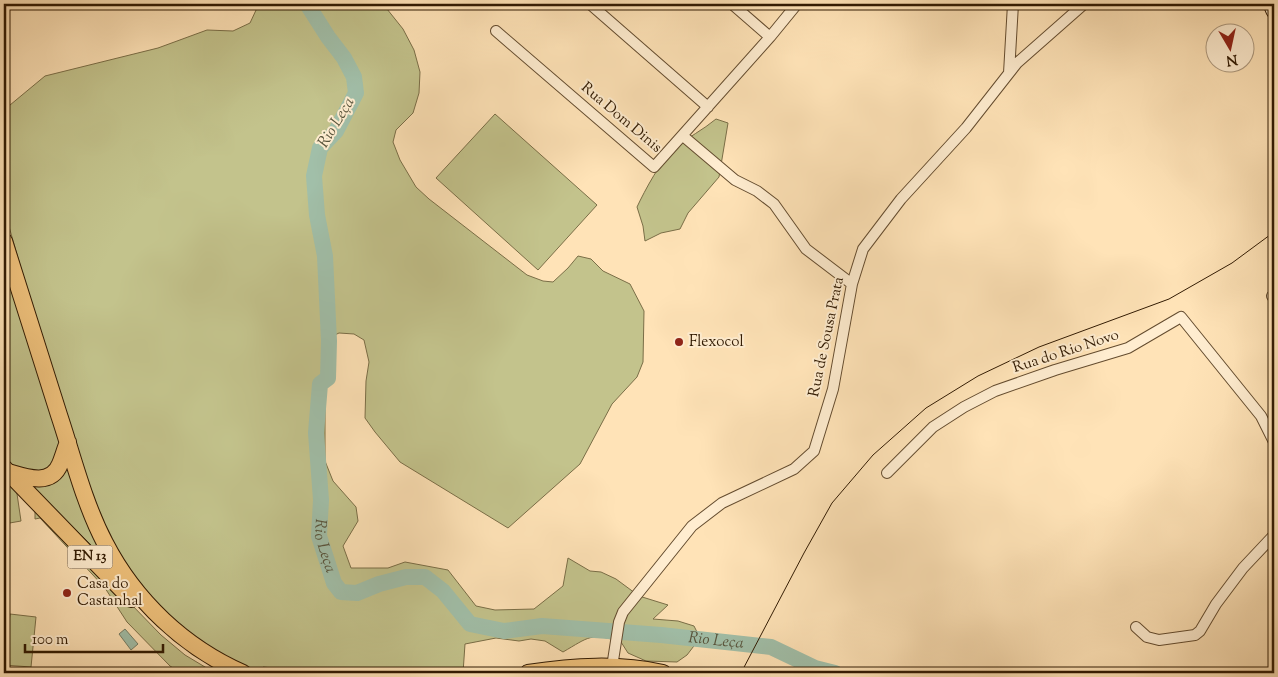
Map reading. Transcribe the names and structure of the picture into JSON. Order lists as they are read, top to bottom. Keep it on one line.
{"streets":{"main road":["EN 13"],"street":["Rua Dom Dinis","Rua de Sousa Prata","Rua do Rio Novo"]},"water":["Rio Leça"],"places":["Flexocol","Casa do Castanhal"],"scale_bar":"100 m","north":"bottom"}
